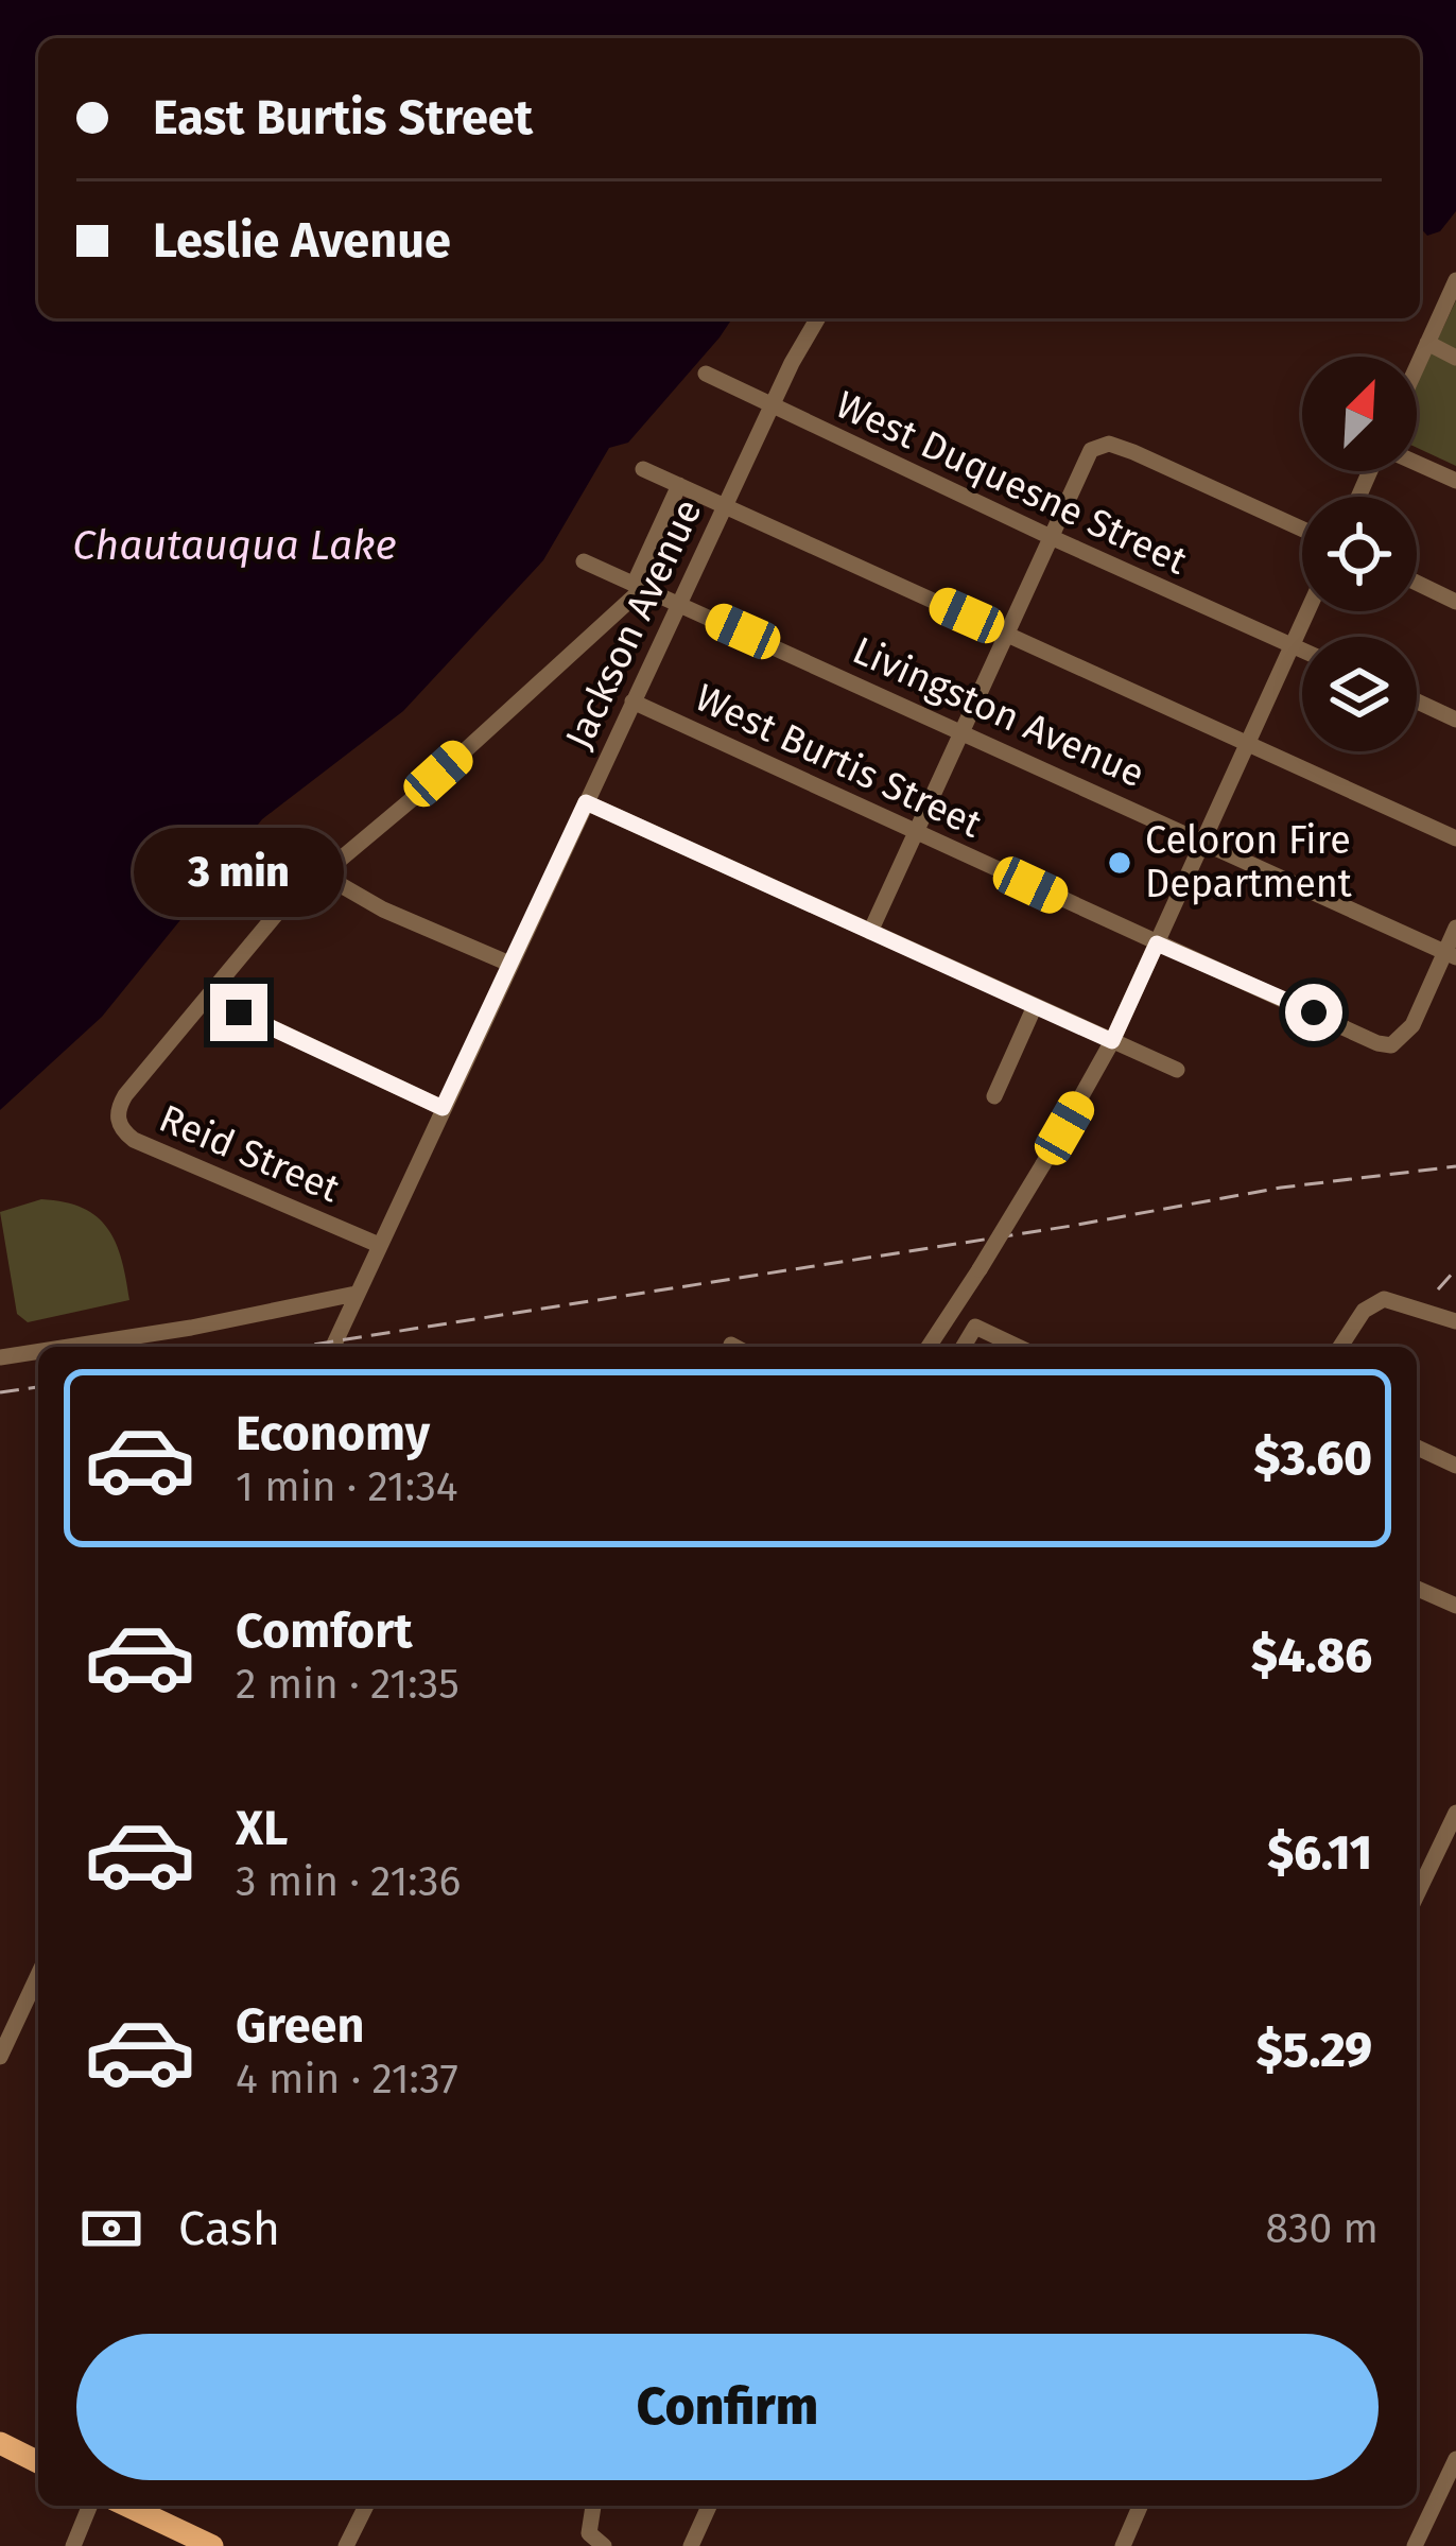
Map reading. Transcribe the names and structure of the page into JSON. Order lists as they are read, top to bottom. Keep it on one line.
{"streets":{"street":["West Duquesne Street","Jackson Avenue","Livingston Avenue","West Burtis Street","Reid Street"]},"crossings":[["West Duquesne Street","Jackson Avenue"],["Jackson Avenue","Livingston Avenue"],["Jackson Avenue","West Burtis Street"],["Jackson Avenue","Reid Street"],["Livingston Avenue","West Burtis Street"]],"water":["Chautauqua Lake"],"places":["Celoron Fire Department"],"north":"top right","page":{"banner":["East Burtis Street","Leslie Avenue"],"bubble":"3 min","list":[{"name":"Economy","note":"1 min · 21:34","value":"$3.60"},{"name":"Comfort","note":"2 min · 21:35","value":"$4.86"},{"name":"XL","note":"3 min · 21:36","value":"$6.11"},{"name":"Green","note":"4 min · 21:37","value":"$5.29"}],"pay":["Cash","830 m"],"buttons":"Confirm"}}
